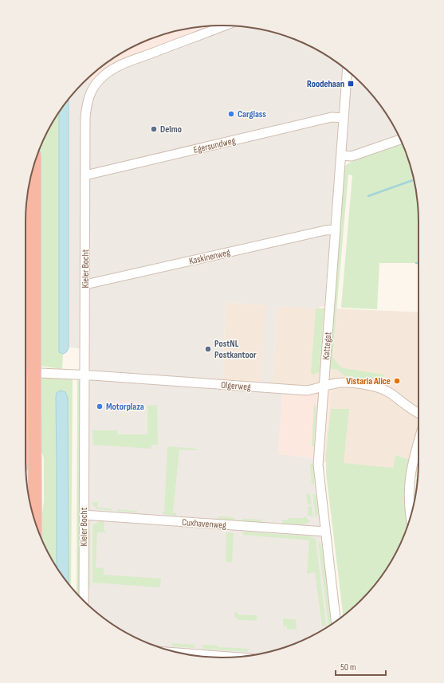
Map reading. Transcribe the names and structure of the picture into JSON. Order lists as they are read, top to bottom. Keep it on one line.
{"streets":{"street":["Egersundweg","Kaskinenweg","Kieler Bocht","Kattegat","Olgerweg","Cuxhavenweg"]},"crossings":[["Egersundweg","Kieler Bocht"],["Egersundweg","Kattegat"],["Kaskinenweg","Kieler Bocht"],["Kaskinenweg","Kattegat"],["Kieler Bocht","Olgerweg"],["Kieler Bocht","Cuxhavenweg"],["Kattegat","Olgerweg"],["Kattegat","Cuxhavenweg"]],"places":{"transit":["Roodehaan"],"other":["Carglass","Delmo","PostNL Postkantoor","Vistaria Alice","Motorplaza"]},"scale_bar":"50 m"}
